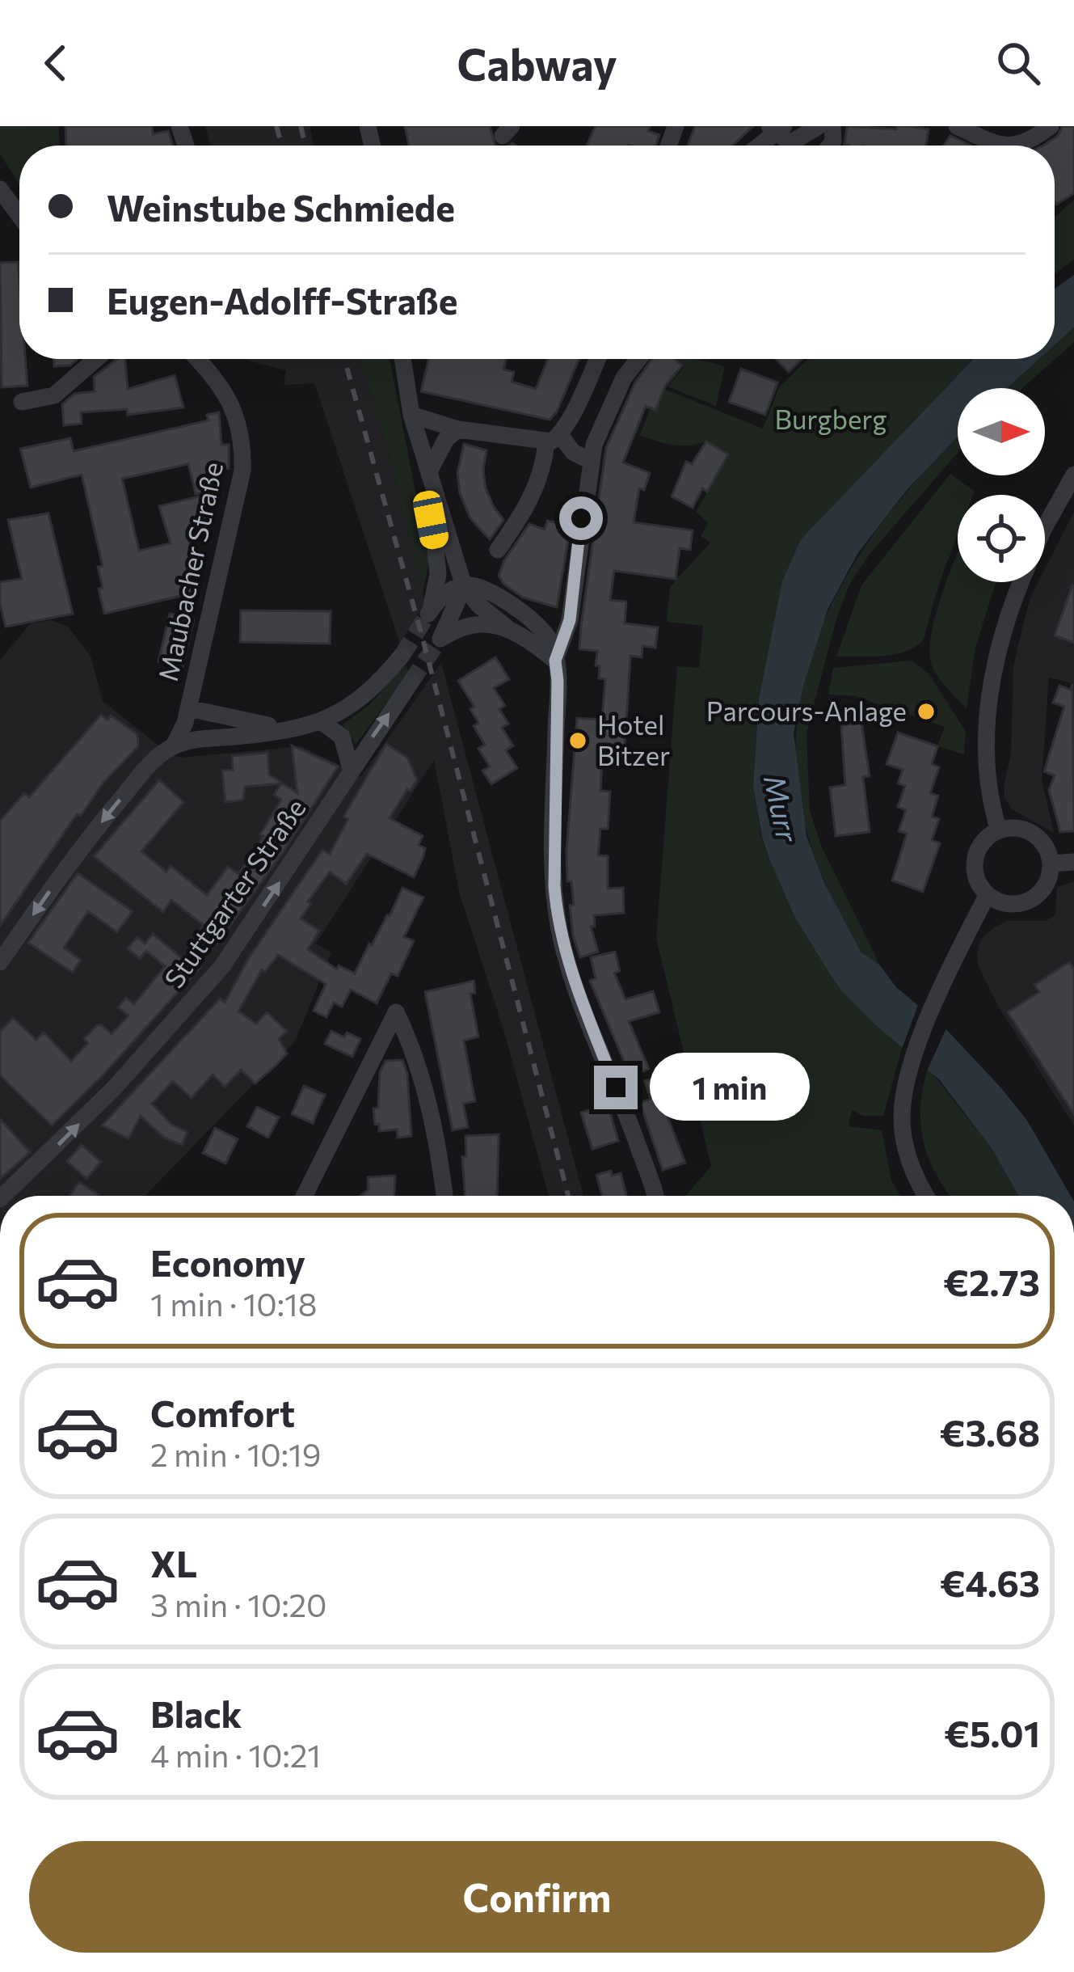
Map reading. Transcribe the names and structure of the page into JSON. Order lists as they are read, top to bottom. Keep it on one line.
{"streets":{"street":["Maubacher Straße","Stuttgarter Straße"]},"one_way":["Stuttgarter Straße"],"water":["Murr"],"parks":["Burgberg"],"places":["Parcours-Anlage","Hotel Bitzer"],"north":"right","page":{"header":"Cabway","banner":["Weinstube Schmiede","Eugen-Adolff-Straße"],"bubble":"1 min","list":[{"name":"Economy","note":"1 min · 10:18","value":"€2.73"},{"name":"Comfort","note":"2 min · 10:19","value":"€3.68"},{"name":"XL","note":"3 min · 10:20","value":"€4.63"},{"name":"Black","note":"4 min · 10:21","value":"€5.01"}],"buttons":"Confirm"}}
